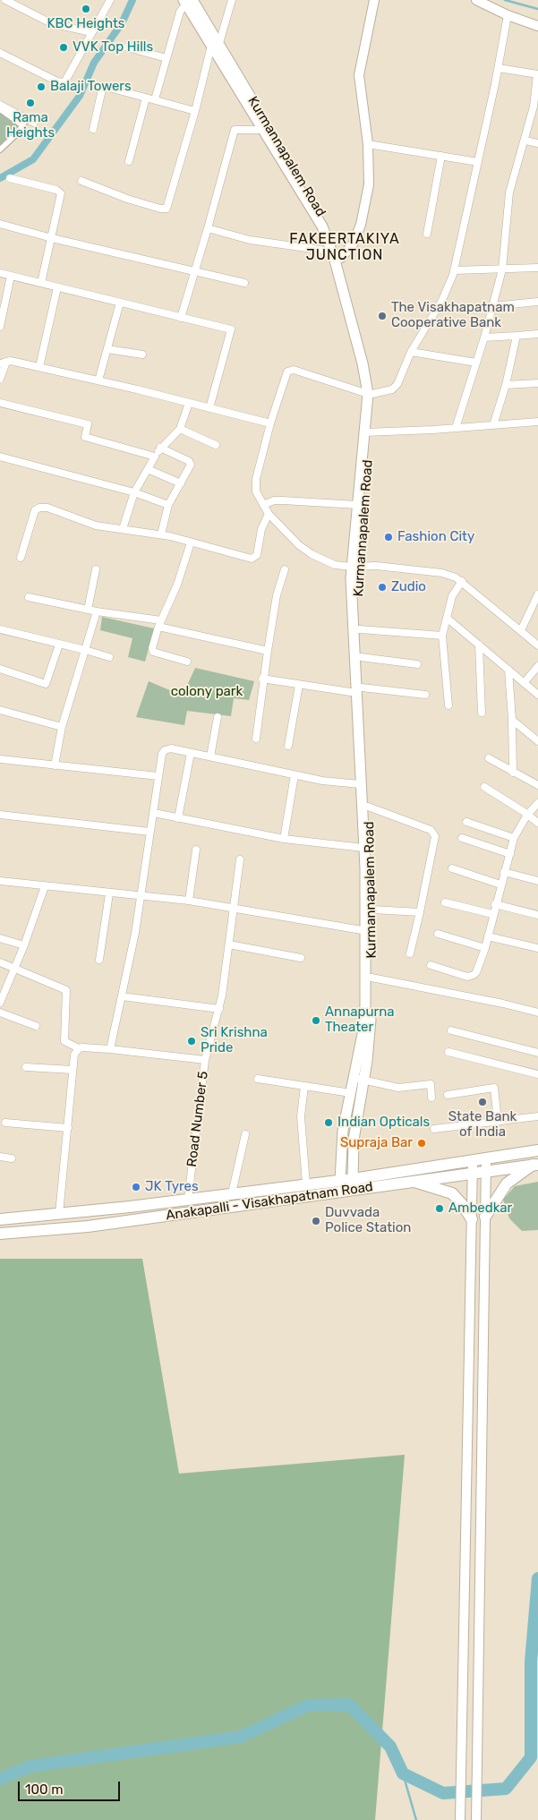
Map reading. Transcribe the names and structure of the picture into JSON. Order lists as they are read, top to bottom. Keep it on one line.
{"streets":{"main road":["Kurmannapalem Road","Anakapalli - Visakhapatnam Road"],"street":["Road Number 5"]},"crossings":[["Kurmannapalem Road","Anakapalli - Visakhapatnam Road"],["Road Number 5","Anakapalli - Visakhapatnam Road"]],"districts":["FAKEERTAKIYA JUNCTION"],"parks":["colony park"],"places":["KBC Heights","VVK Top Hills","Balaji Towers","Rama Heights","The Visakhapatnam Cooperative Bank","Fashion City","Zudio","Annapurna Theater","Sri Krishna Pride","State Bank of India","Indian Opticals","Supraja Bar","JK Tyres","Ambedkar","Duvvada Police Station"],"scale_bar":"100 m"}
